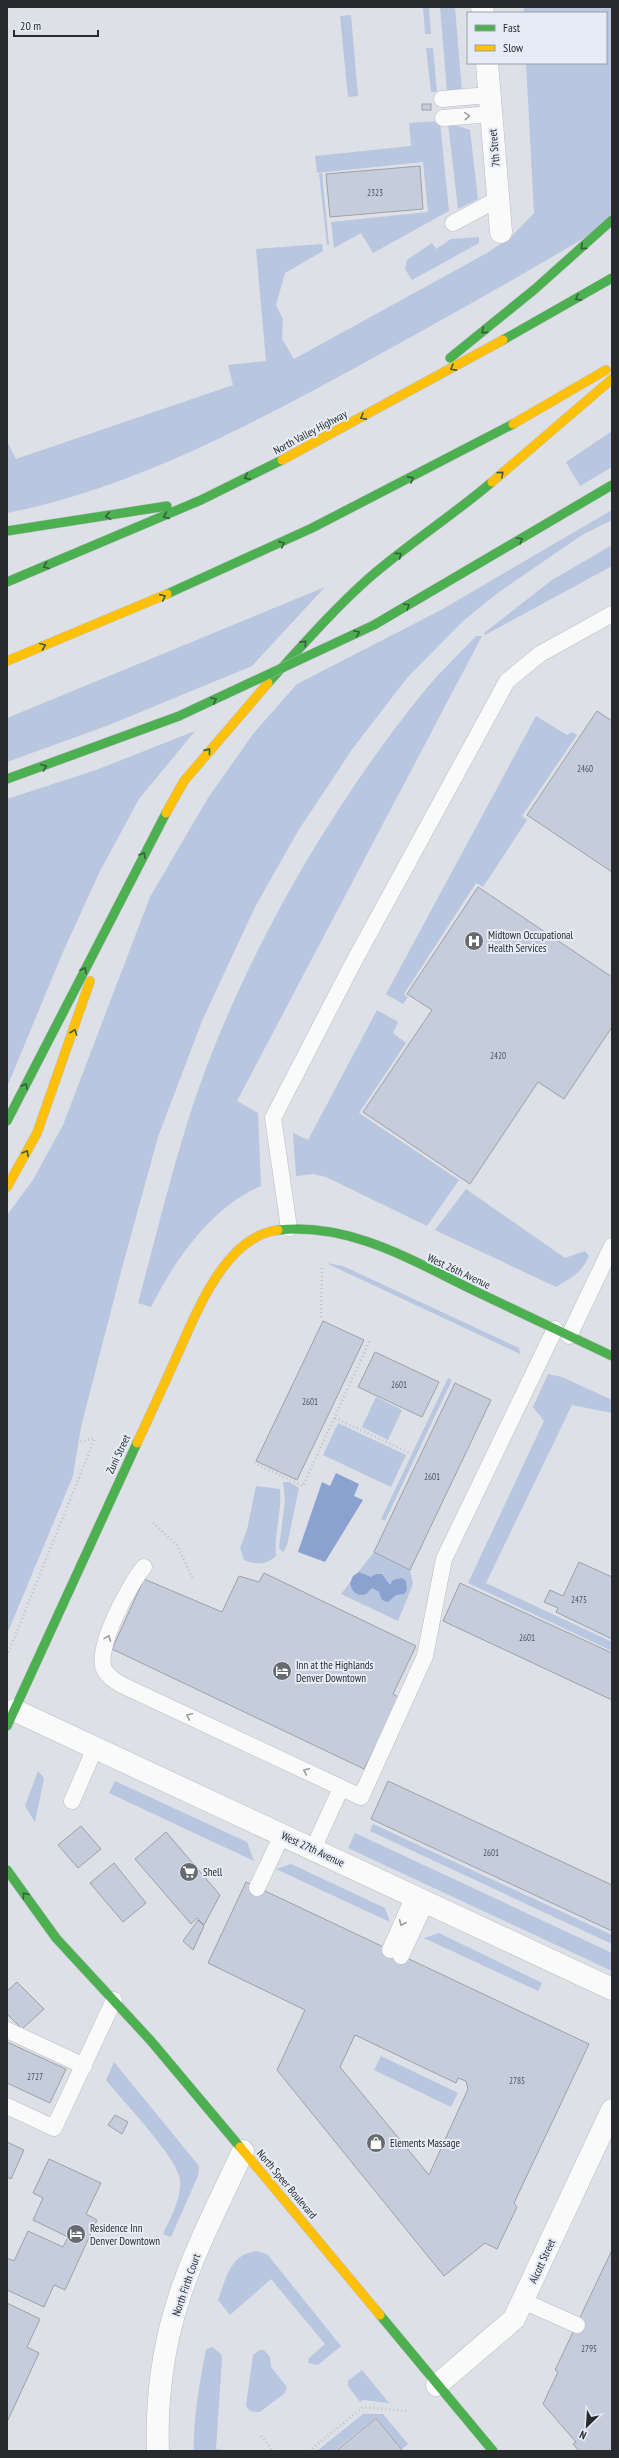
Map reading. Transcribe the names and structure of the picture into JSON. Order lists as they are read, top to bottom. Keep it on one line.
{"streets":{"main road":["North Valley Highway","West 26th Avenue","Zuni Street","North Speer Boulevard"],"street":["7th Street","West 27th Avenue","Alcott Street","North Firth Court"]},"crossings":[["West 26th Avenue","Zuni Street"],["Zuni Street","West 27th Avenue"],["North Speer Boulevard","Alcott Street"],["North Speer Boulevard","North Firth Court"]],"places":{"hospital":["Midtown Occupational Health Services"],"hotel":["Inn at the Highlands Denver Downtown","Residence Inn Denver Downtown"],"supermarket":["Shell"],"shop":["Elements Massage"]},"house_numbers":["2323","2460","2420","2601","2601","2601","2475","2601","2601","2727","2785","2795"],"legend":["Fast","Slow"],"scale_bar":"20 m","north":"bottom left"}
